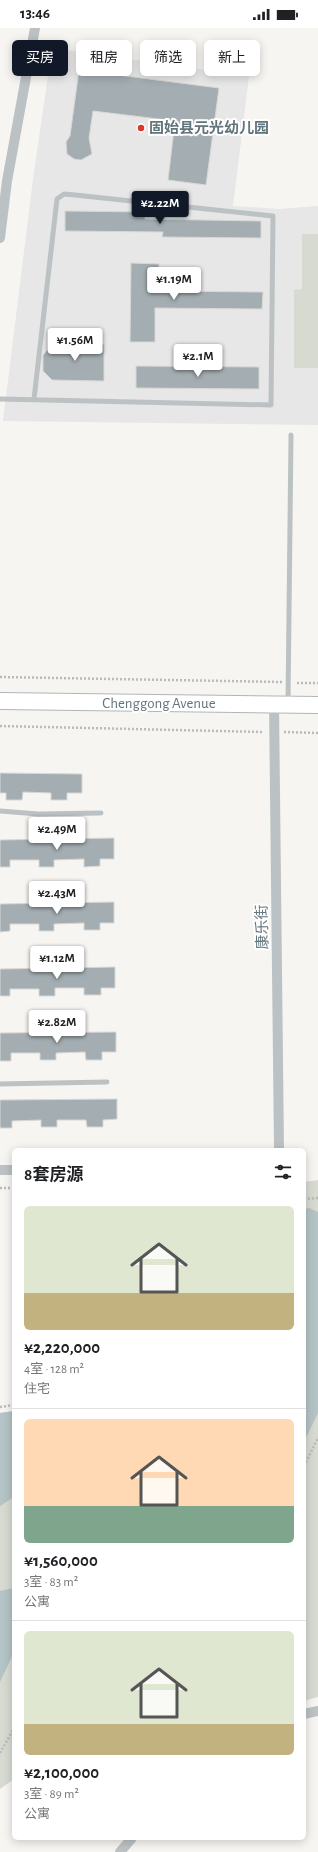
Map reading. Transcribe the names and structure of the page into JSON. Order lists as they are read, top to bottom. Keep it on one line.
{"streets":{"main road":["Chenggong Avenue"],"street":["康乐街"]},"crossings":[["Chenggong Avenue","康乐街"]],"places":["固始县元光幼儿园"],"page":{"status":"13:46","chip":["买房","租房","筛选","新上"],"price":["¥2.22M","¥1.19M","¥1.56M","¥2.1M","¥2.49M","¥2.43M","¥1.12M","¥2.82M"],"heading":"8套房源","list":[{"name":"¥2,220,000","note":"4室 · 128 m² · 住宅"},{"name":"¥1,560,000","note":"3室 · 83 m² · 公寓"},{"name":"¥2,100,000","note":"3室 · 89 m² · 公寓"}]}}
